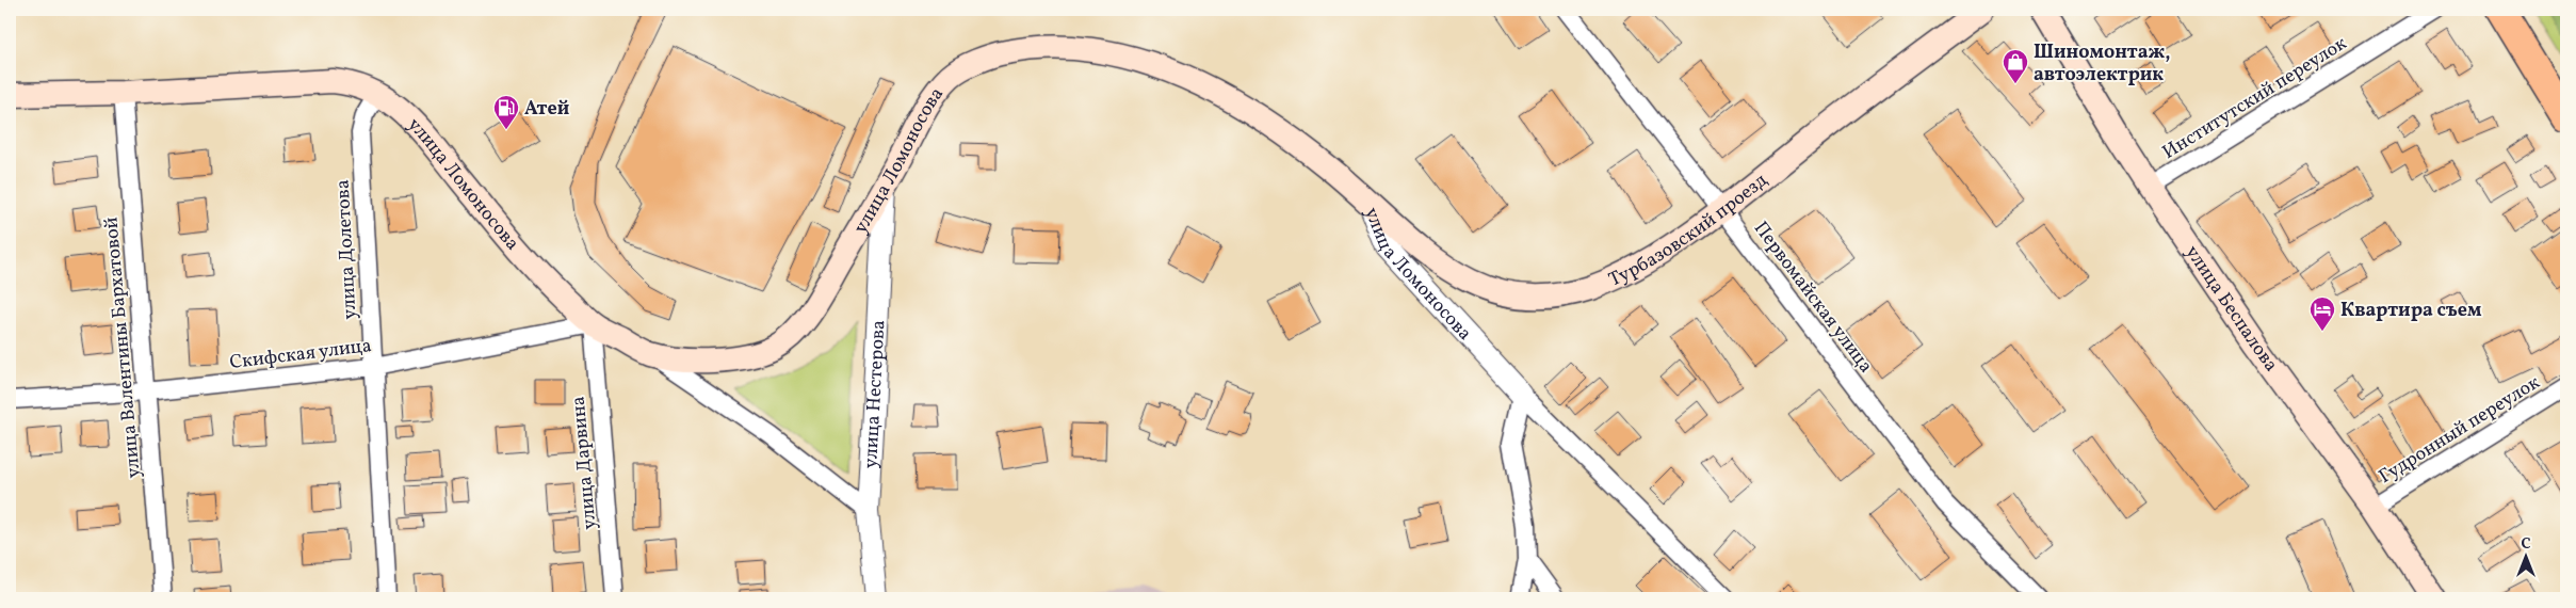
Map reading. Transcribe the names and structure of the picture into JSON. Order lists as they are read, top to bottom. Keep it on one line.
{"streets":{"main road":["улица Ломоносова","Турбазовский проезд","улица Беспалова"],"street":["Институтский переулок","улица Долетова","Первомайская улица","улица Валентины Бархатовой","Скифская улица","улица Нестерова","Гудронный переулок","улица Дарвина"]},"crossings":[["Институтский переулок","улица Беспалова"],["улица Ломоносова","Турбазовский проезд"],["улица Ломоносова","улица Долетова"],["улица Ломоносова","улица Валентины Бархатовой"],["улица Ломоносова","Скифская улица"],["улица Ломоносова","улица Нестерова"],["улица Ломоносова","улица Дарвина"],["Турбазовский проезд","Первомайская улица"],["улица Долетова","Скифская улица"],["улица Беспалова","Гудронный переулок"],["улица Валентины Бархатовой","Скифская улица"],["Скифская улица","улица Дарвина"]],"places":{"shop":["Шиномонтаж, автоэлектрик"],"fuel station":["Атей"],"hotel":["Квартира съем"]},"north":"top"}
